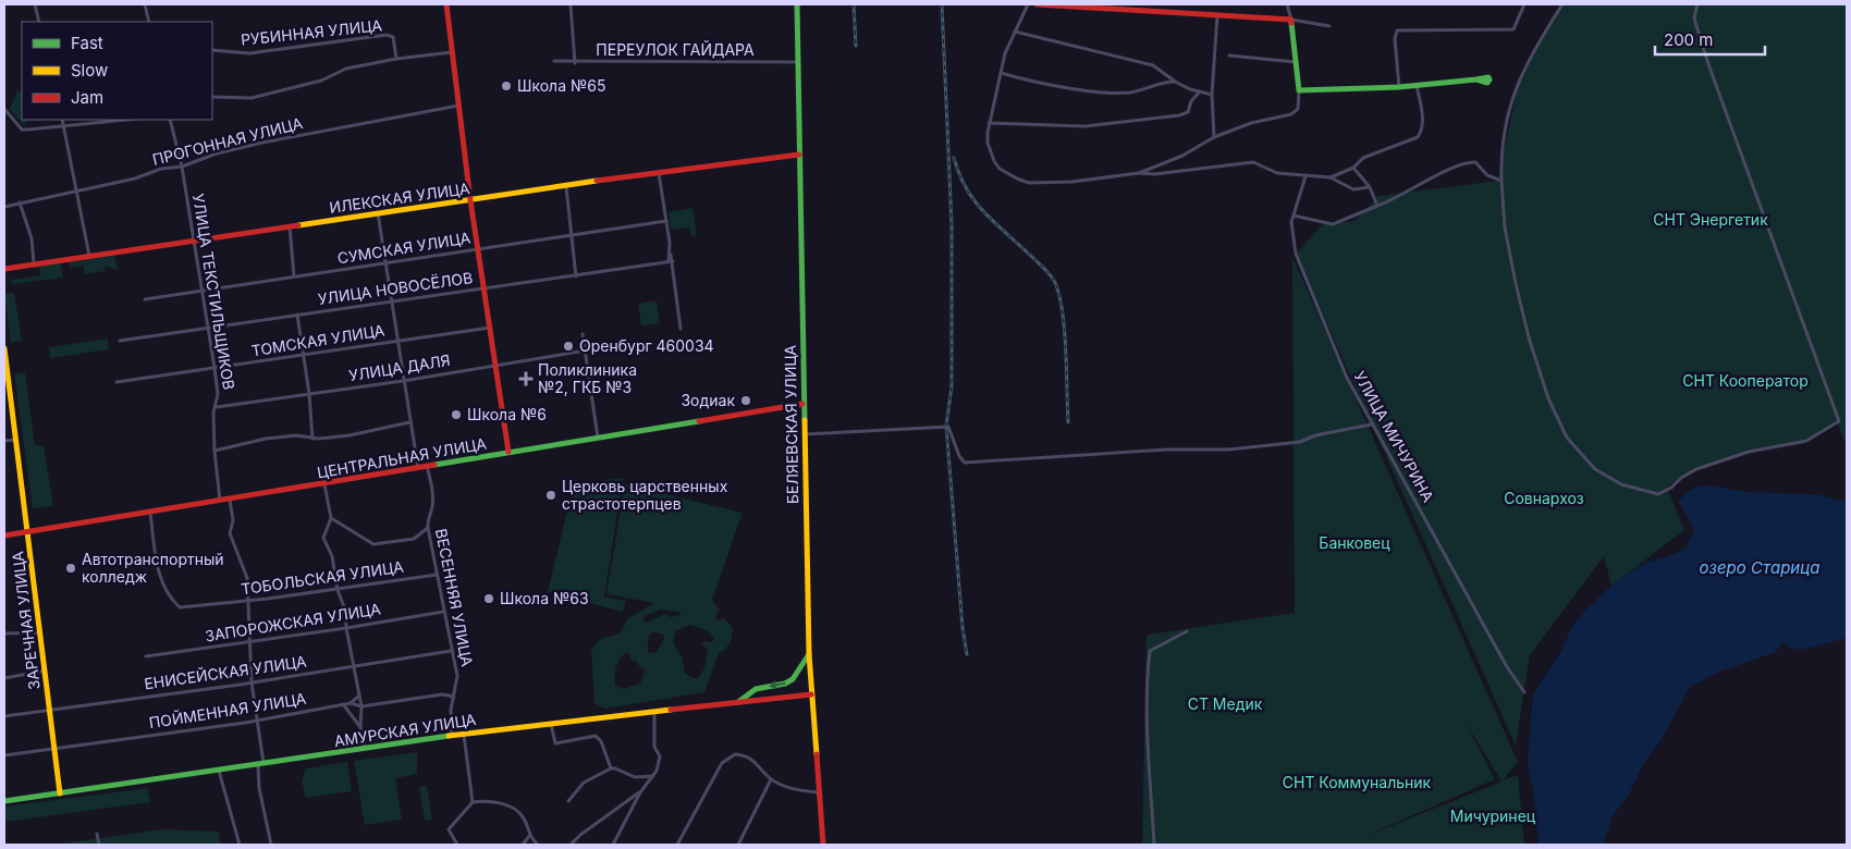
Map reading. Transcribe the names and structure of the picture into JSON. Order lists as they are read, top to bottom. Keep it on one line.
{"streets":{"street":["РУБИННАЯ УЛИЦА","ПЕРЕУЛОК ГАЙДАРА","ПРОГОННАЯ УЛИЦА","ИЛЕКСКАЯ УЛИЦА","СУМСКАЯ УЛИЦА","УЛИЦА НОВОСЁЛОВ","УЛИЦА ТЕКСТИЛЬЩИКОВ","ТОМСКАЯ УЛИЦА","УЛИЦА ДАЛЯ","БЕЛЯЕВСКАЯ УЛИЦА","УЛИЦА МИЧУРИНА","ЦЕНТРАЛЬНАЯ УЛИЦА","ТОБОЛЬСКАЯ УЛИЦА","ВЕСЕННЯЯ УЛИЦА","ЗАРЕЧНАЯ УЛИЦА","ЗАПОРОЖСКАЯ УЛИЦА","ЕНИСЕЙСКАЯ УЛИЦА","ПОЙМЕННАЯ УЛИЦА","АМУРСКАЯ УЛИЦА"]},"crossings":[["ПЕРЕУЛОК ГАЙДАРА","БЕЛЯЕВСКАЯ УЛИЦА"],["ПРОГОННАЯ УЛИЦА","УЛИЦА ТЕКСТИЛЬЩИКОВ"],["ИЛЕКСКАЯ УЛИЦА","УЛИЦА ТЕКСТИЛЬЩИКОВ"],["ИЛЕКСКАЯ УЛИЦА","БЕЛЯЕВСКАЯ УЛИЦА"],["СУМСКАЯ УЛИЦА","УЛИЦА ТЕКСТИЛЬЩИКОВ"],["УЛИЦА НОВОСЁЛОВ","УЛИЦА ТЕКСТИЛЬЩИКОВ"],["УЛИЦА ТЕКСТИЛЬЩИКОВ","ТОМСКАЯ УЛИЦА"],["УЛИЦА ТЕКСТИЛЬЩИКОВ","УЛИЦА ДАЛЯ"],["УЛИЦА ТЕКСТИЛЬЩИКОВ","ЦЕНТРАЛЬНАЯ УЛИЦА"],["БЕЛЯЕВСКАЯ УЛИЦА","ЦЕНТРАЛЬНАЯ УЛИЦА"],["БЕЛЯЕВСКАЯ УЛИЦА","АМУРСКАЯ УЛИЦА"],["ЦЕНТРАЛЬНАЯ УЛИЦА","ТОБОЛЬСКАЯ УЛИЦА"],["ЦЕНТРАЛЬНАЯ УЛИЦА","ВЕСЕННЯЯ УЛИЦА"],["ЦЕНТРАЛЬНАЯ УЛИЦА","ЗАРЕЧНАЯ УЛИЦА"],["ТОБОЛЬСКАЯ УЛИЦА","ВЕСЕННЯЯ УЛИЦА"],["ВЕСЕННЯЯ УЛИЦА","ЗАПОРОЖСКАЯ УЛИЦА"],["ВЕСЕННЯЯ УЛИЦА","ЕНИСЕЙСКАЯ УЛИЦА"],["ВЕСЕННЯЯ УЛИЦА","ПОЙМЕННАЯ УЛИЦА"],["ВЕСЕННЯЯ УЛИЦА","АМУРСКАЯ УЛИЦА"],["ЗАРЕЧНАЯ УЛИЦА","ЕНИСЕЙСКАЯ УЛИЦА"],["ЗАРЕЧНАЯ УЛИЦА","ПОЙМЕННАЯ УЛИЦА"],["ЗАРЕЧНАЯ УЛИЦА","АМУРСКАЯ УЛИЦА"]],"water":["озеро Старица"],"parks":["СНТ Энергетик","СНТ Кооператор","Совнархоз","Банковец","СТ Медик","СНТ Коммунальник","Мичуринец"],"places":{"other":["Школа №65","Оренбург 460034","Зодиак","Школа №6","Церковь царственных страстотерпцев","Автотранспортный колледж","Школа №63"],"health":["Поликлиника №2, ГКБ №3"]},"legend":["Fast","Slow","Jam"],"scale_bar":"200 m"}
